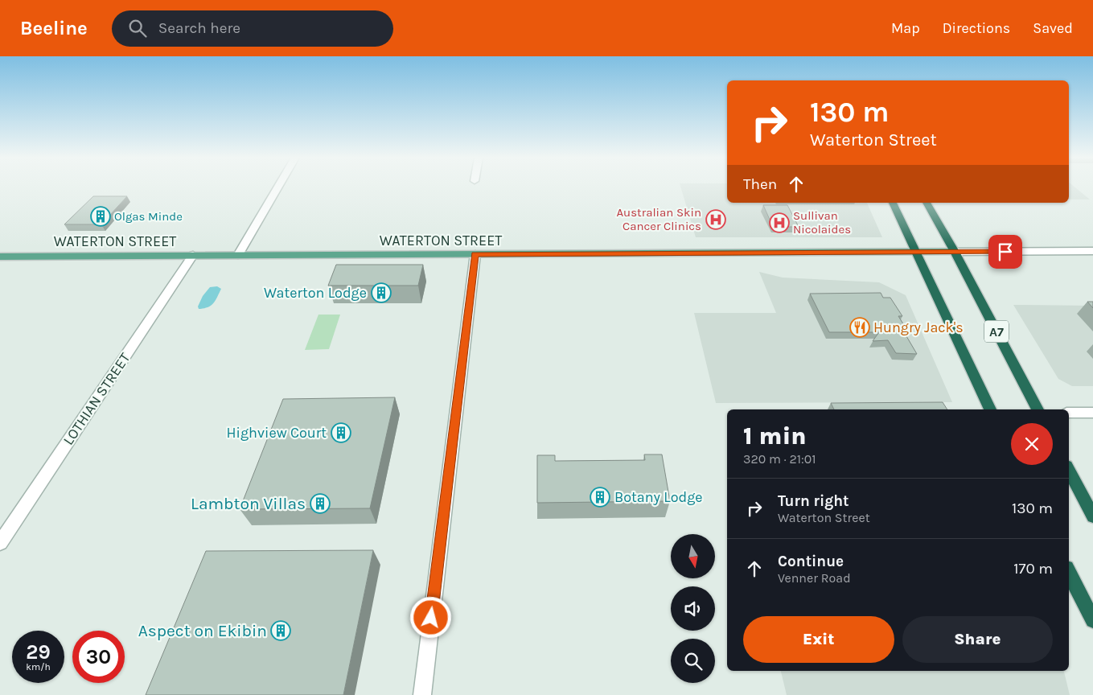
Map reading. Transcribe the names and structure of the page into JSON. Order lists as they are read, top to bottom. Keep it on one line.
{"streets":{"highway":["A7"],"main road":["WATERTON STREET"],"street":["LOTHIAN STREET"]},"crossings":[["WATERTON STREET","A7"],["WATERTON STREET","LOTHIAN STREET"]],"places":{"building":["Olgas Minde","Waterton Lodge","Highview Court","Botany Lodge","Lambton Villas","Aspect on Ekibin"],"hospital":["Australian Skin Cancer Clinics","Sullivan Nicolaides"],"restaurant":["Hungry Jack's"]},"north":"bottom","page":{"header":"Beeline","search":"Search here","nav":["Map","Directions","Saved"],"turn":["130 m","Waterton Street"],"then":"Then","heading":["1 min","320 m · 21:01"],"list":[{"name":"Turn right","note":"Waterton Street","value":"130 m"},{"name":"Continue","note":"Venner Road","value":"170 m"}],"buttons":["Exit","Share"],"speed":"29 km/h","limit":"30"}}
